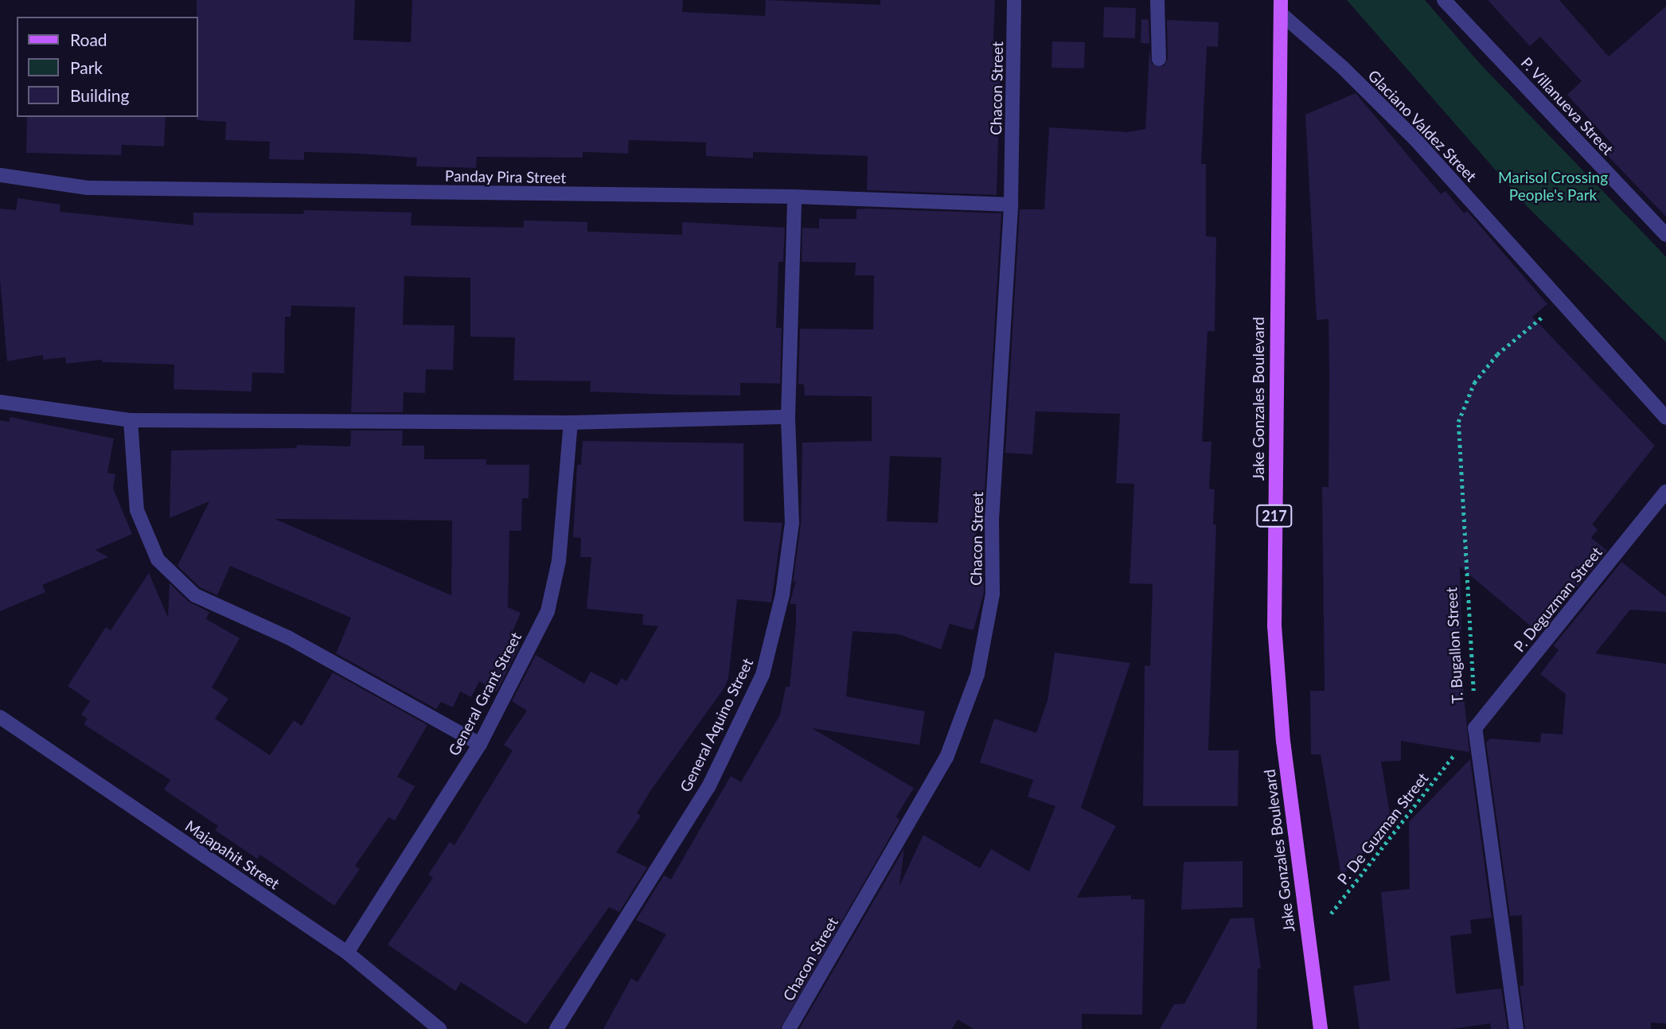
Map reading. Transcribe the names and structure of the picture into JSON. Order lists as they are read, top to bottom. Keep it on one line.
{"streets":{"main road":["Jake Gonzales Boulevard","217"],"street":["Chacon Street","P. Villanueva Street","Glaciano Valdez Street","Panday Pira Street","P. Deguzman Street","General Grant Street","General Aquino Street","Majapahit Street"],"path":["T. Bugallon Street","P. De Guzman Street"]},"crossings":[["Chacon Street","Panday Pira Street"],["Glaciano Valdez Street","Jake Gonzales Boulevard"],["Glaciano Valdez Street","T. Bugallon Street"],["Panday Pira Street","General Aquino Street"],["Jake Gonzales Boulevard","P. De Guzman Street"],["P. Deguzman Street","T. Bugallon Street"],["P. Deguzman Street","P. De Guzman Street"],["T. Bugallon Street","P. De Guzman Street"],["General Grant Street","Majapahit Street"]],"parks":["Marisol Crossing People's Park"],"legend":["Road","Park","Building"]}
